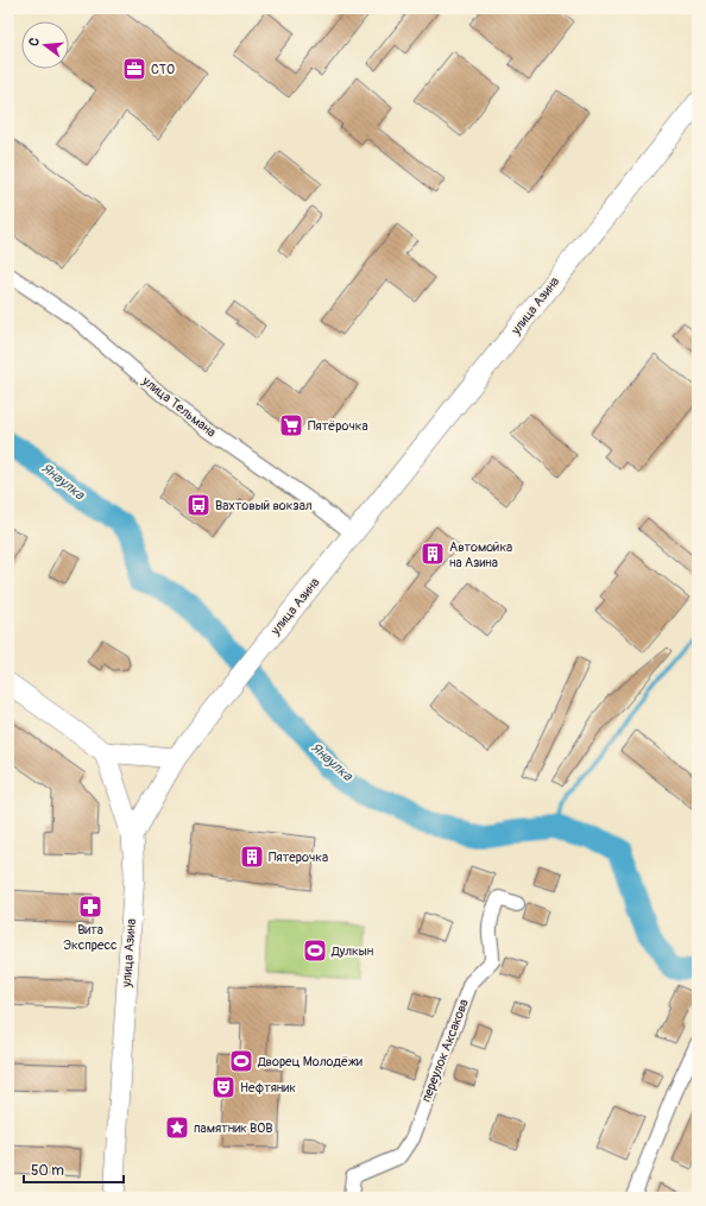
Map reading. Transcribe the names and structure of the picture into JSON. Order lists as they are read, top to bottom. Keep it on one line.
{"streets":{"street":["улица Азина","улица Тельмана","переулок Аксакова"]},"crossings":[["улица Азина","улица Тельмана"]],"water":["Янаулка"],"places":{"office":["СТО"],"supermarket":["Пятёрочка"],"bus stop":["Вахтовый вокзал"],"building":["Автомойка на Азина","Пятерочка"],"pharmacy":["Вита Экспресс"],"sports":["Дулкын","Дворец Молодёжи"],"theatre":["Нефтяник"],"place":["памятник ВОВ"]},"scale_bar":"50 m","north":"left"}
